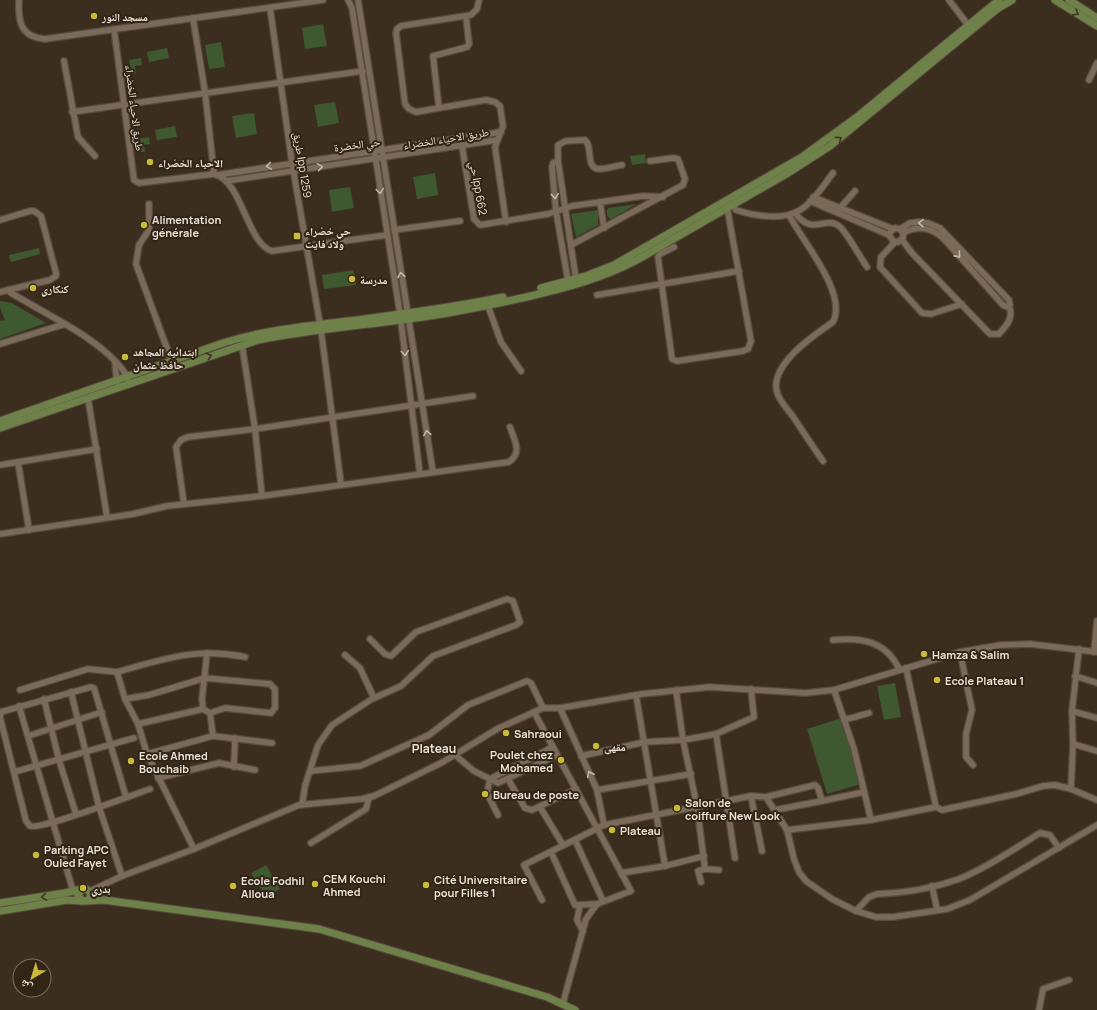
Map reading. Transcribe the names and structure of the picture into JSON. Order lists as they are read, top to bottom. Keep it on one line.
{"streets":{"street":["طريق الاحياء الخضراء","حي الخضرة","طريق lpp 1259","حي lpp 662"]},"crossings":[["طريق الاحياء الخضراء","حي الخضرة"],["طريق الاحياء الخضراء","طريق lpp 1259"],["طريق الاحياء الخضراء","حي lpp 662"],["حي الخضرة","طريق lpp 1259"]],"districts":["Plateau"],"places":{"other":["مسجد النور","الاحياء الخضراء","Alimentation générale","مدرسة","كنكاري","ابتدائيه المجاهد حافظ عثمان","Hamza & Salim","Ecole Plateau 1","Sahraoui","مقهى","Poulet chez Mohamed","Ecole Ahmed Bouchaib","Bureau de poste","Salon de coiffure New Look","Plateau","Parking APC Ouled Fayet","CEM Kouchi Ahmed","Cité Universitaire pour Filles 1","Ecole Fodhil Alloua","بدري"],"transit":["حي خضراء ولاد فايت"]},"north":"bottom left"}
